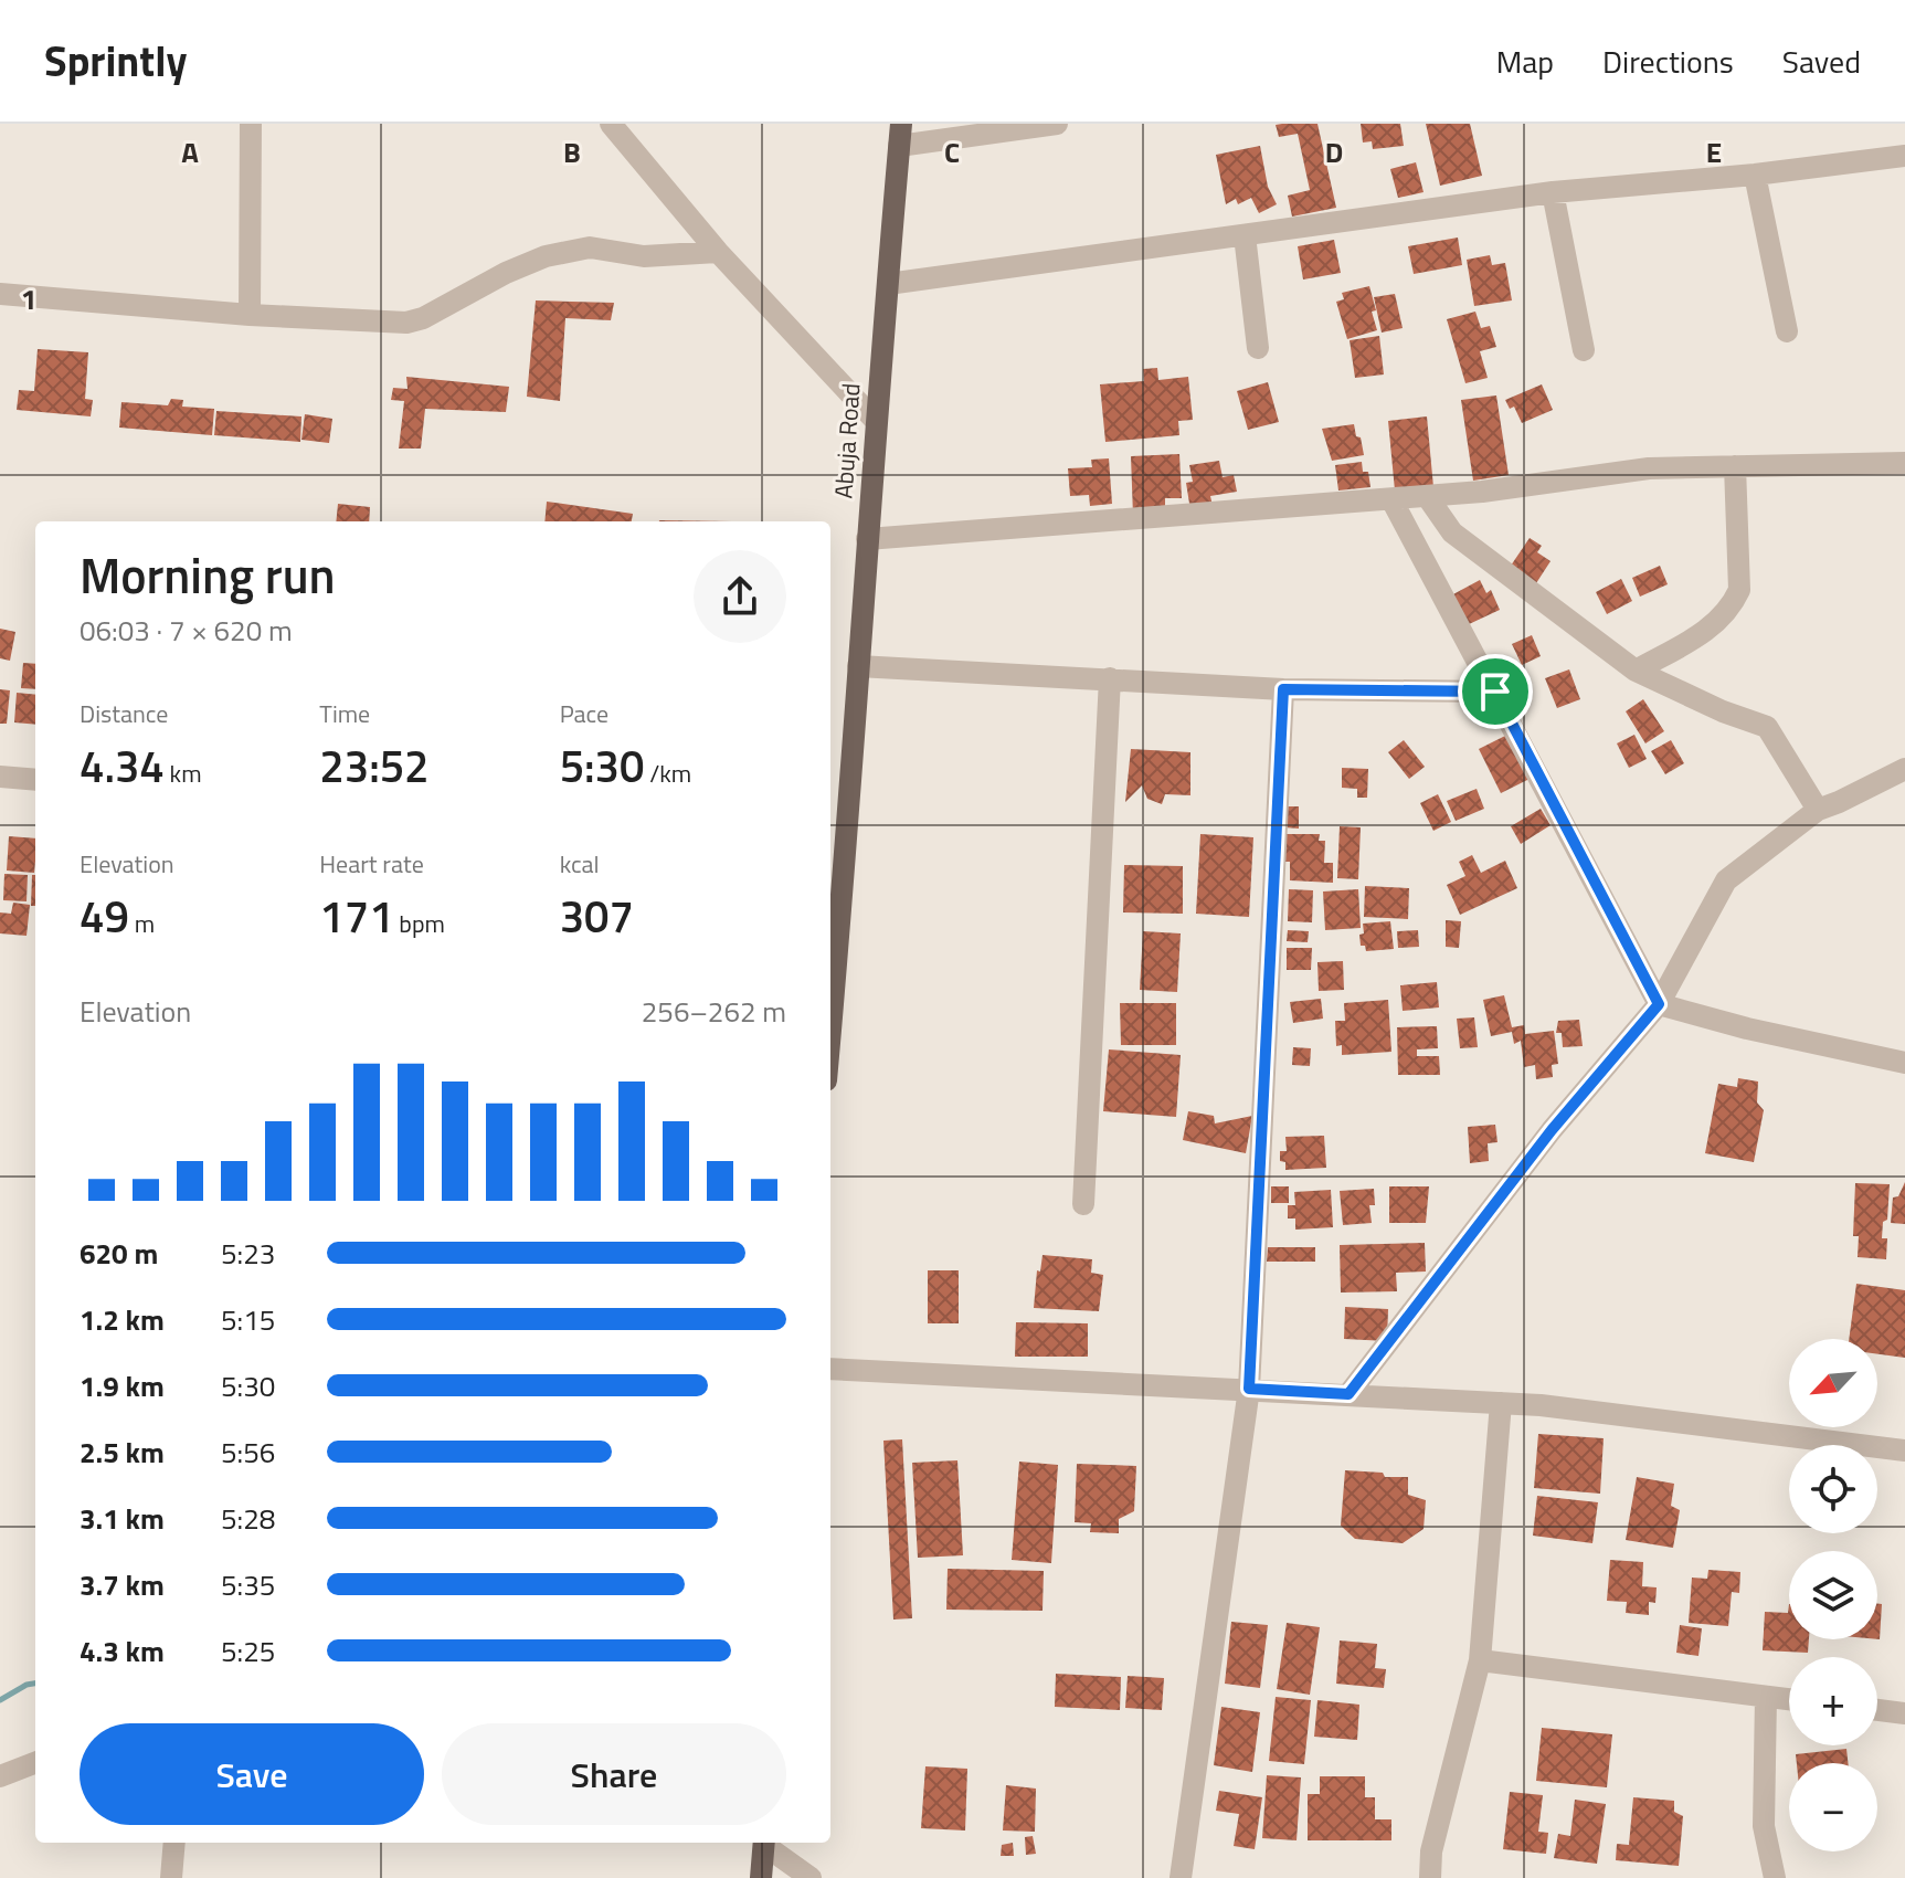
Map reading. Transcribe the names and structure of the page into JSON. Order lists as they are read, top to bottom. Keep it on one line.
{"streets":{"main road":["Abuja Road"]},"north":"bottom left","page":{"header":"Sprintly","nav":["Map","Directions","Saved"],"heading":["Morning run","06:03 · 7 × 620 m"],"stats":[["Distance","4.34 km"],["Time","23:52"],["Pace","5:30 /km"],["Elevation","49 m"],["Heart rate","171 bpm"],["kcal","307"]],"chart":["Elevation","256–262 m"],"list":[{"name":"620 m","note":"5:23"},{"name":"1.2 km","note":"5:15"},{"name":"1.9 km","note":"5:30"},{"name":"2.5 km","note":"5:56"},{"name":"3.1 km","note":"5:28"},{"name":"3.7 km","note":"5:35"},{"name":"4.3 km","note":"5:25"}],"map_buttons":["+","−"],"buttons":["Save","Share"]},"grid":{"columns":["A","B","C","D","E"],"rows":["1"]}}
